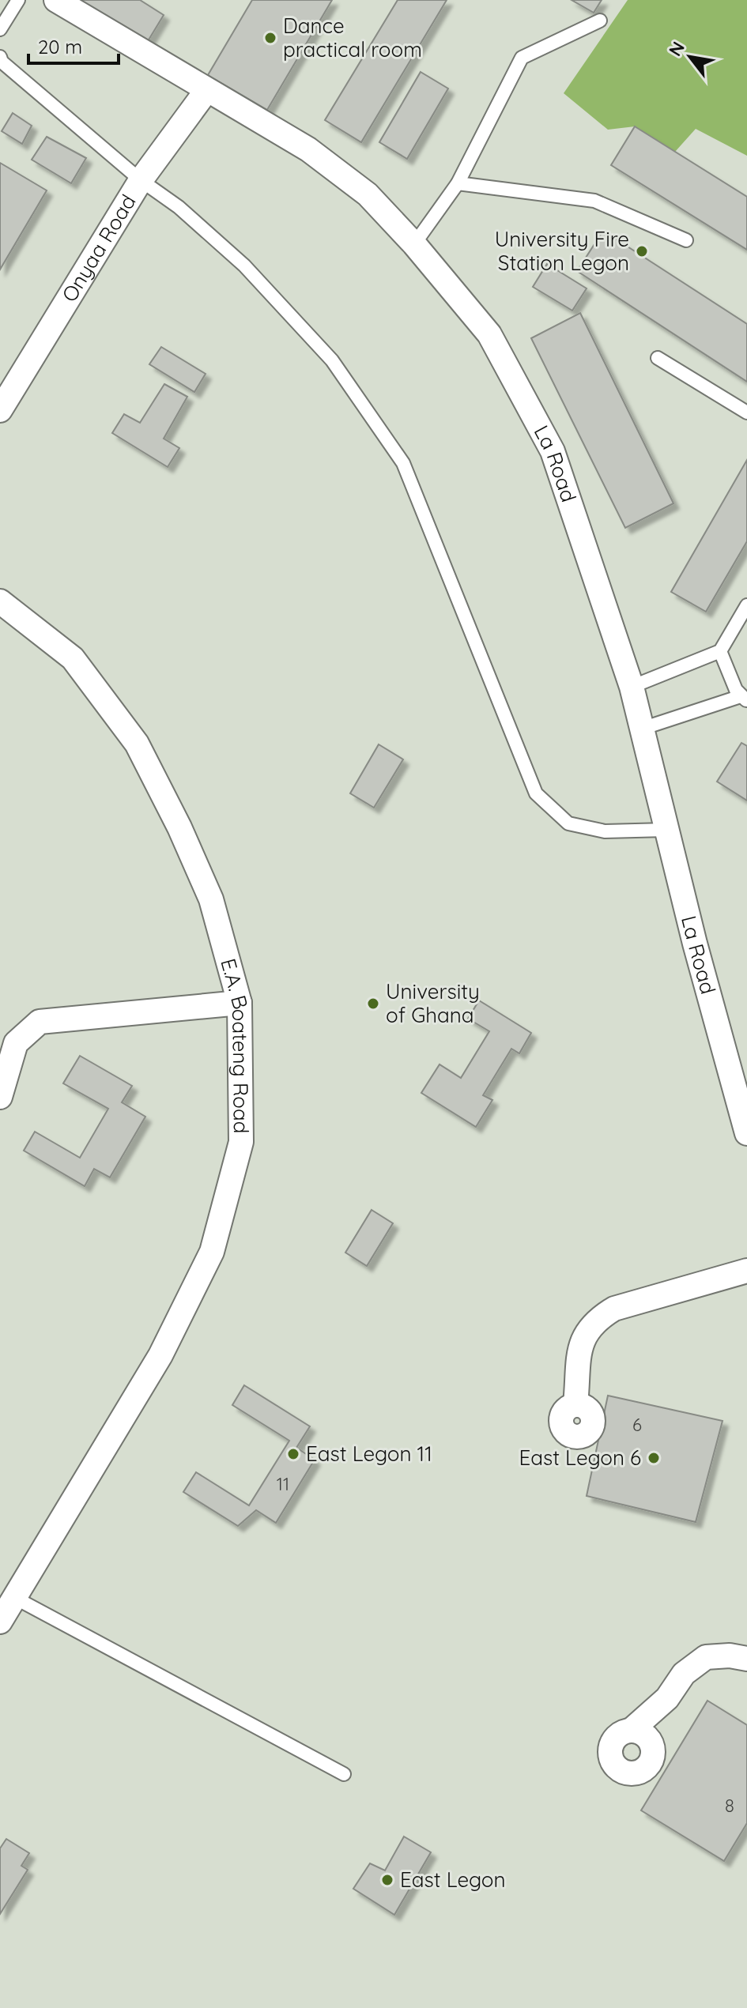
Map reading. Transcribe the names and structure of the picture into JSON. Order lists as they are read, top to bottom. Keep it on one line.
{"streets":{"street":["Onyaa Road","La Road","E.A. Boateng Road"]},"crossings":[["Onyaa Road","La Road"]],"places":["Dance practical room","University Fire Station Legon","University of Ghana","East Legon 11","East Legon 6","East Legon"],"house_numbers":["6","11","8"],"scale_bar":"20 m","north":"top left"}
